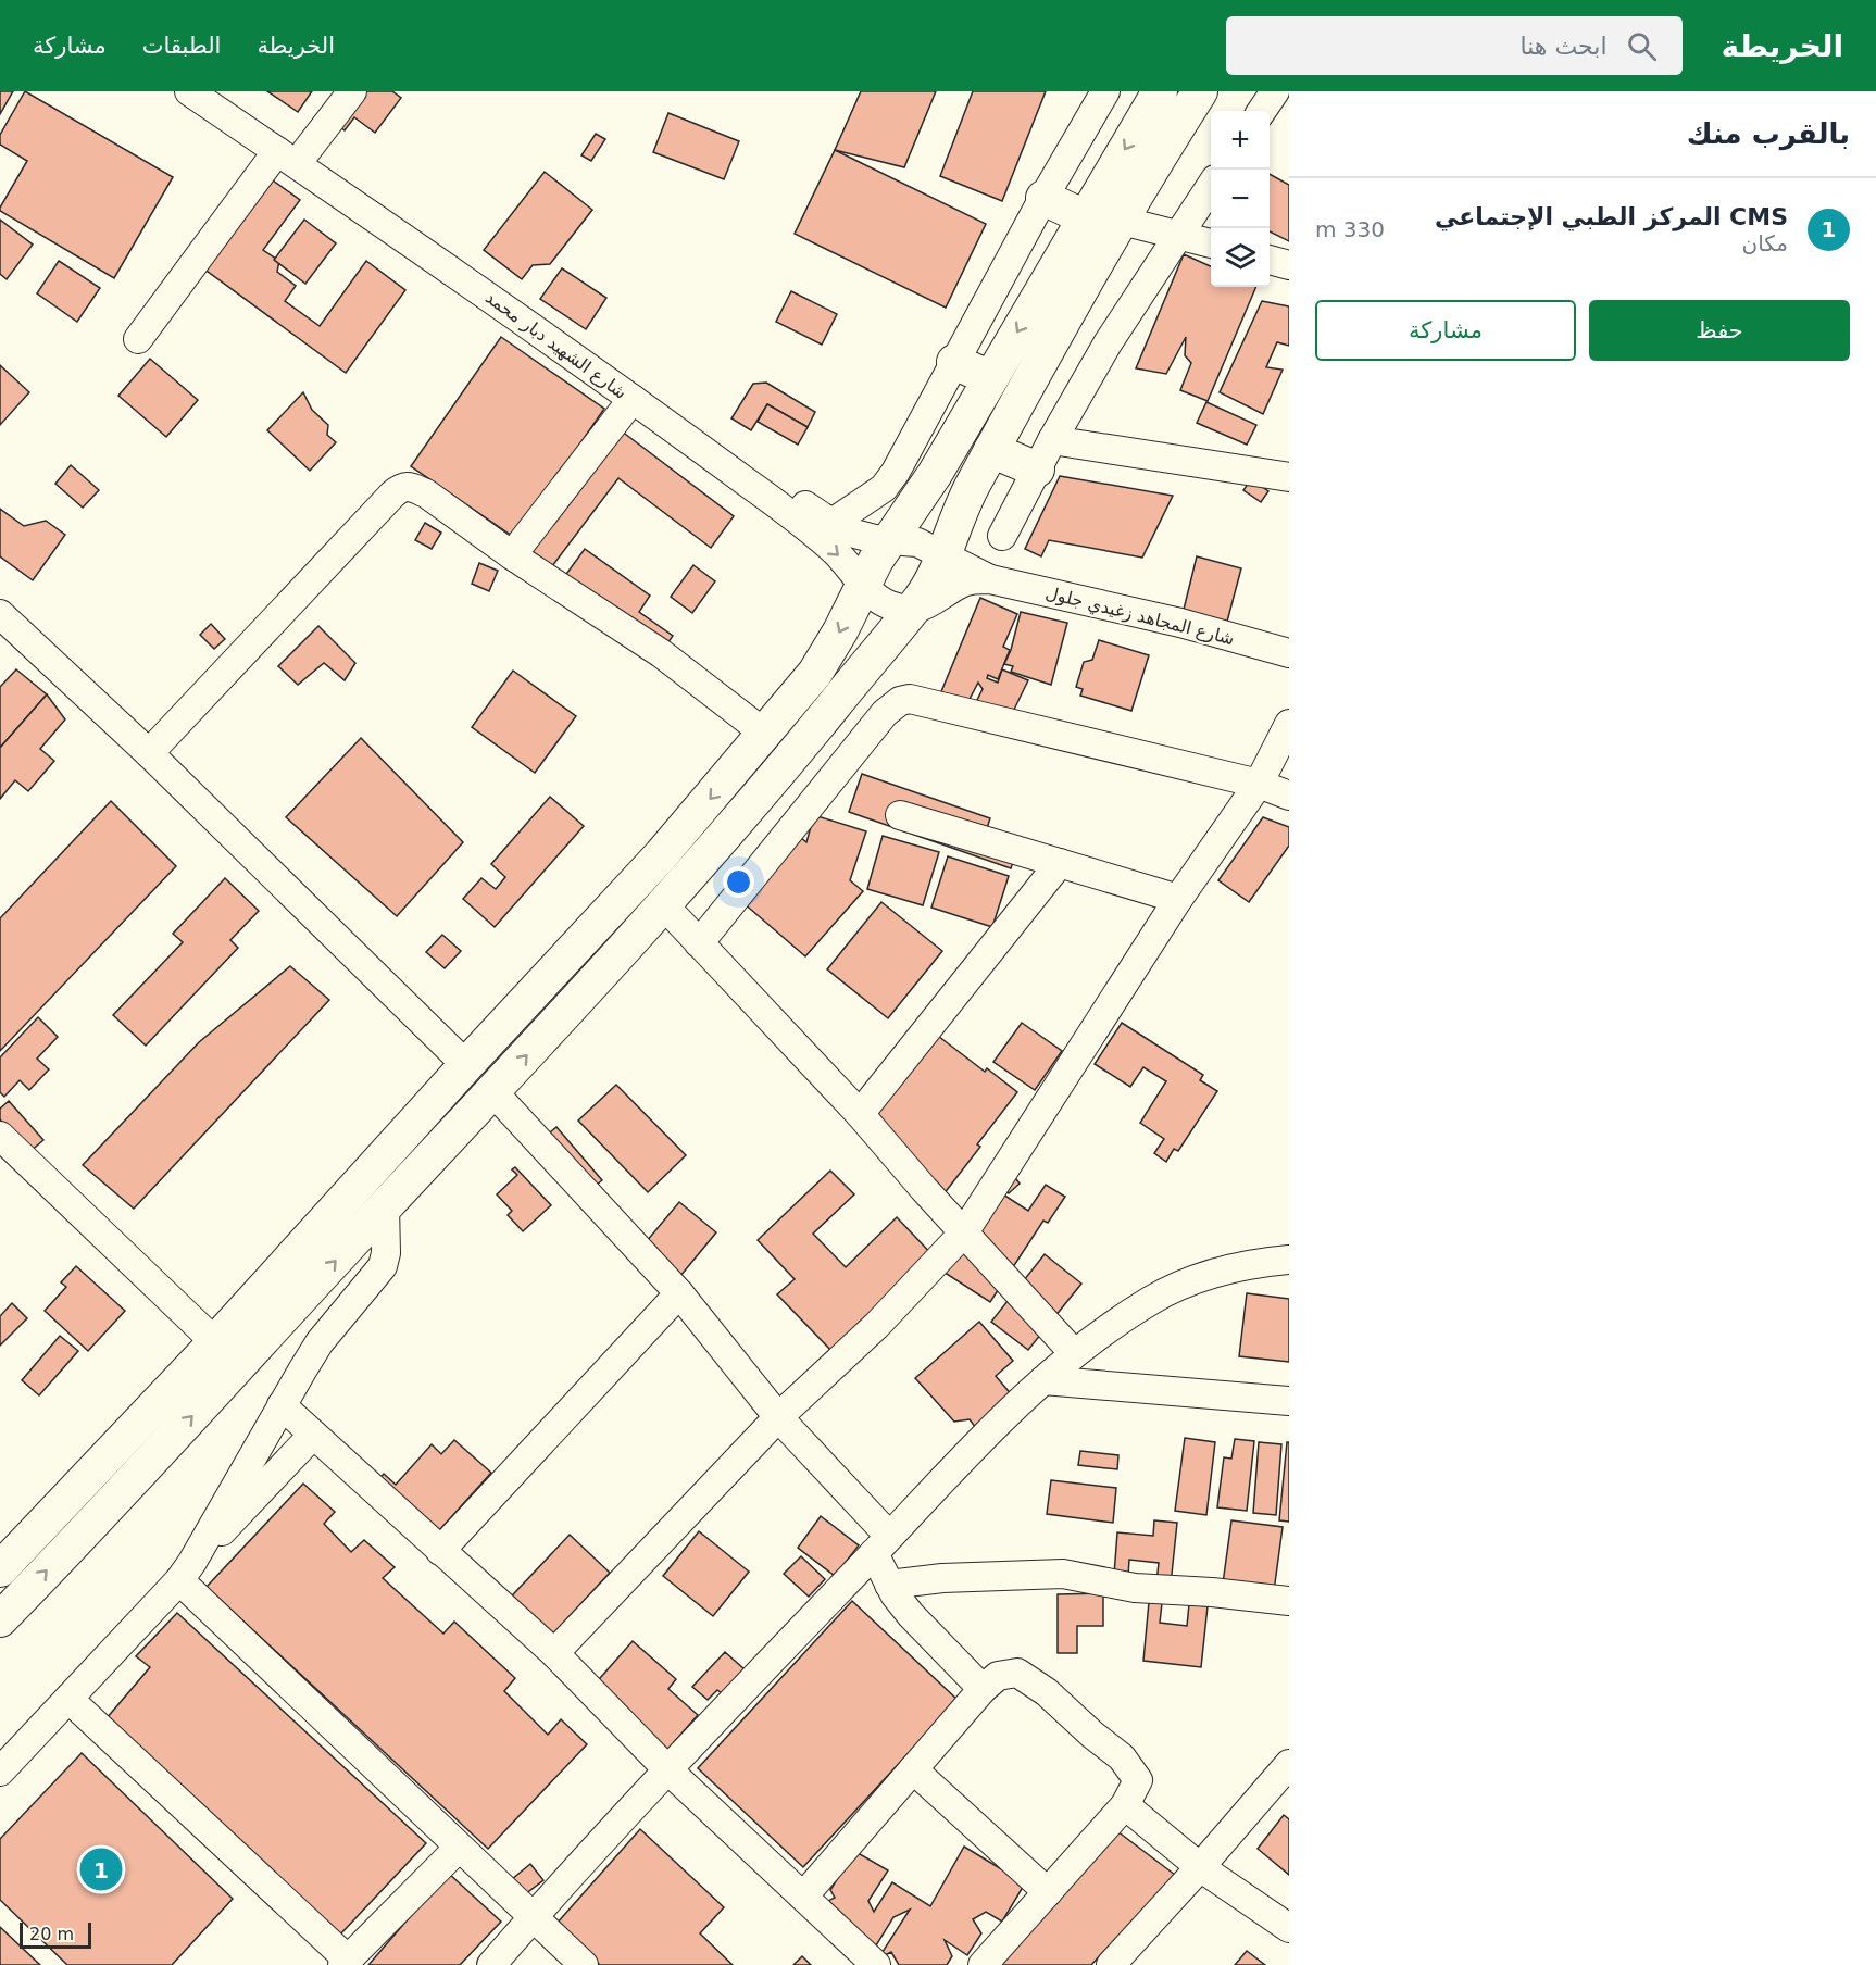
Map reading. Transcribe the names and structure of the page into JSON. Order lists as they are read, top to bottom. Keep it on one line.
{"streets":{"street":["شارع الشهيد دبار محمد","شارع المجاهد زغيدي جلول"]},"crossings":[["شارع الشهيد دبار محمد","شارع المجاهد زغيدي جلول"]],"scale_bar":"20 m","page":{"header":"الخريطة","search":"ابحث هنا","nav":["الخريطة","الطبقات","مشاركة"],"heading":"بالقرب منك","map_buttons":["+","−"],"list":[{"mark":"1","name":"CMS المركز الطبي الإجتماعي","note":"مكان","value":"330 m"}],"buttons":["حفظ","مشاركة"],"pins":"1","scale":"20 m"}}
